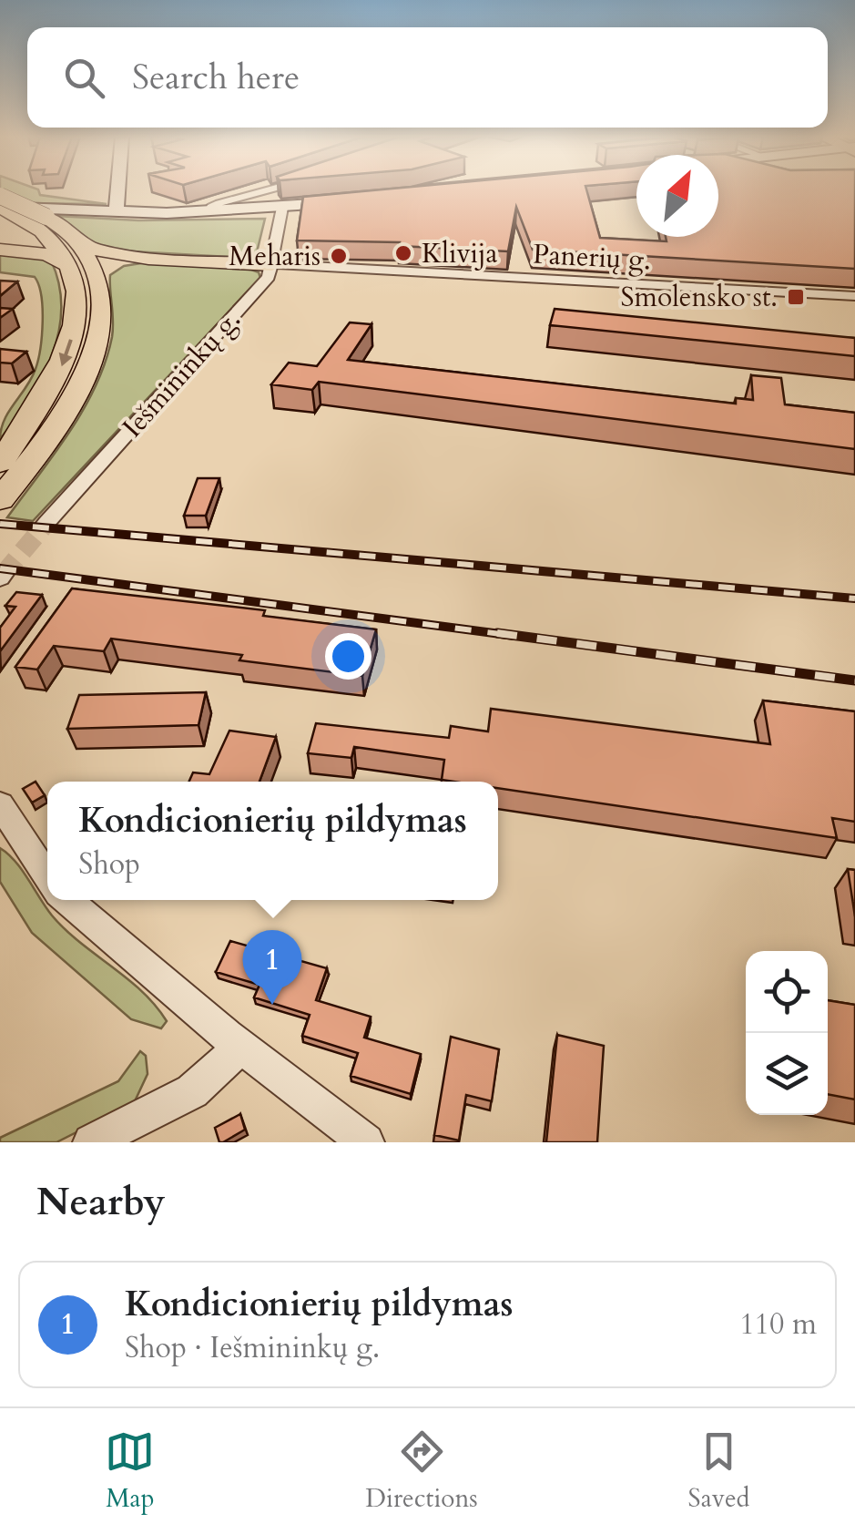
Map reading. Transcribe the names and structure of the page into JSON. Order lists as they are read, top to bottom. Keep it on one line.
{"streets":{"street":["Panerių g.","Iešmininkų g."]},"crossings":[["Panerių g.","Iešmininkų g."]],"places":{"other":["Klivija","Meharis"],"transit":["Smolensko st."]},"north":"top right","page":{"search":"Search here","popup":["Kondicionierių pildymas","Shop"],"pins":"1","heading":"Nearby","list":[{"mark":"1","name":"Kondicionierių pildymas","note":"Shop · Iešmininkų g.","value":"110 m"}],"nav":["Map","Directions","Saved"]}}
